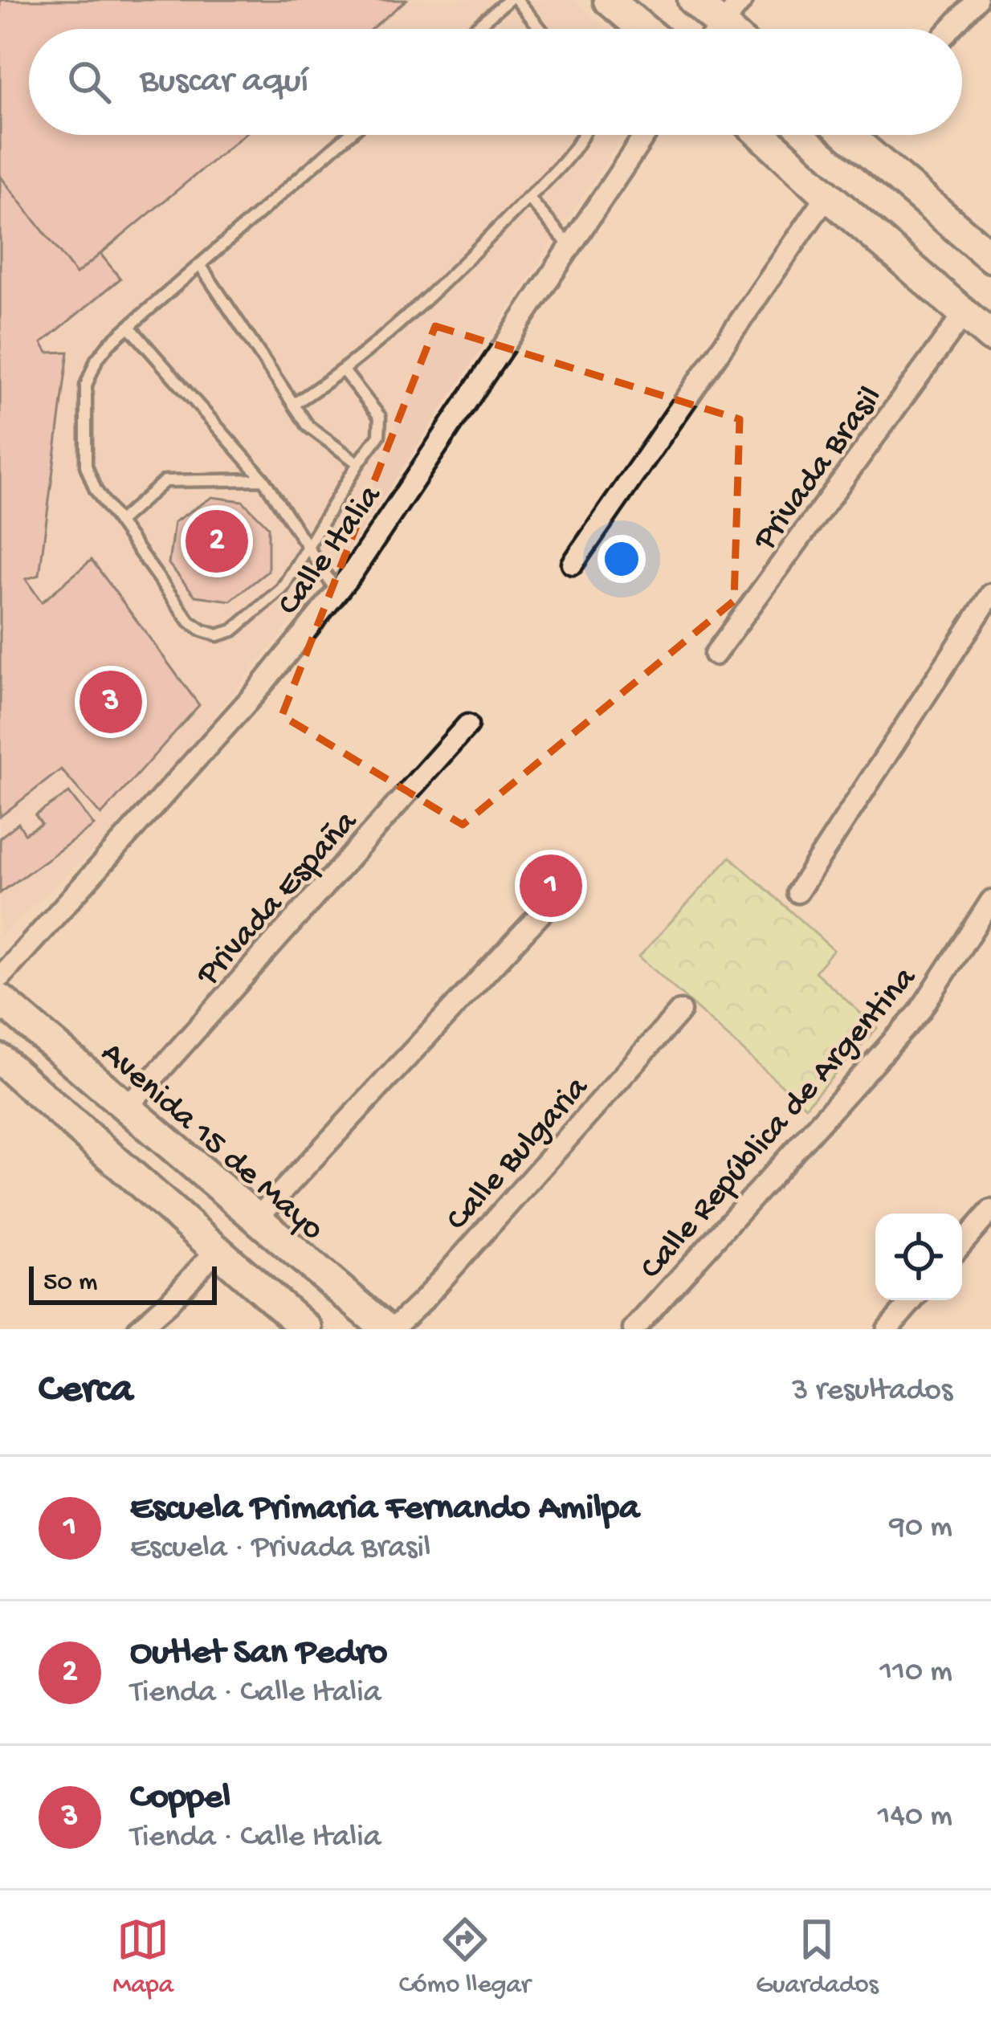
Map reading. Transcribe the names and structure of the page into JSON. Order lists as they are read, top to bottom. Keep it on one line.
{"streets":{"main road":["Avenida 15 de Mayo"],"street":["Privada Brasil","Calle Italia","Privada España","Calle República de Argentina","Calle Bulgaria"]},"crossings":[["Privada España","Avenida 15 de Mayo"],["Avenida 15 de Mayo","Calle Bulgaria"]],"scale_bar":"50 m","page":{"search":"Buscar aquí","pins":["2","3","1"],"scale":"50 m","heading":["Cerca","3 resultados"],"list":[{"mark":"1","name":"Escuela Primaria Fernando Amilpa","note":"Escuela · Privada Brasil","value":"90 m"},{"mark":"2","name":"Outlet San Pedro","note":"Tienda · Calle Italia","value":"110 m"},{"mark":"3","name":"Coppel","note":"Tienda · Calle Italia","value":"140 m"}],"nav":["Mapa","Cómo llegar","Guardados"]}}
